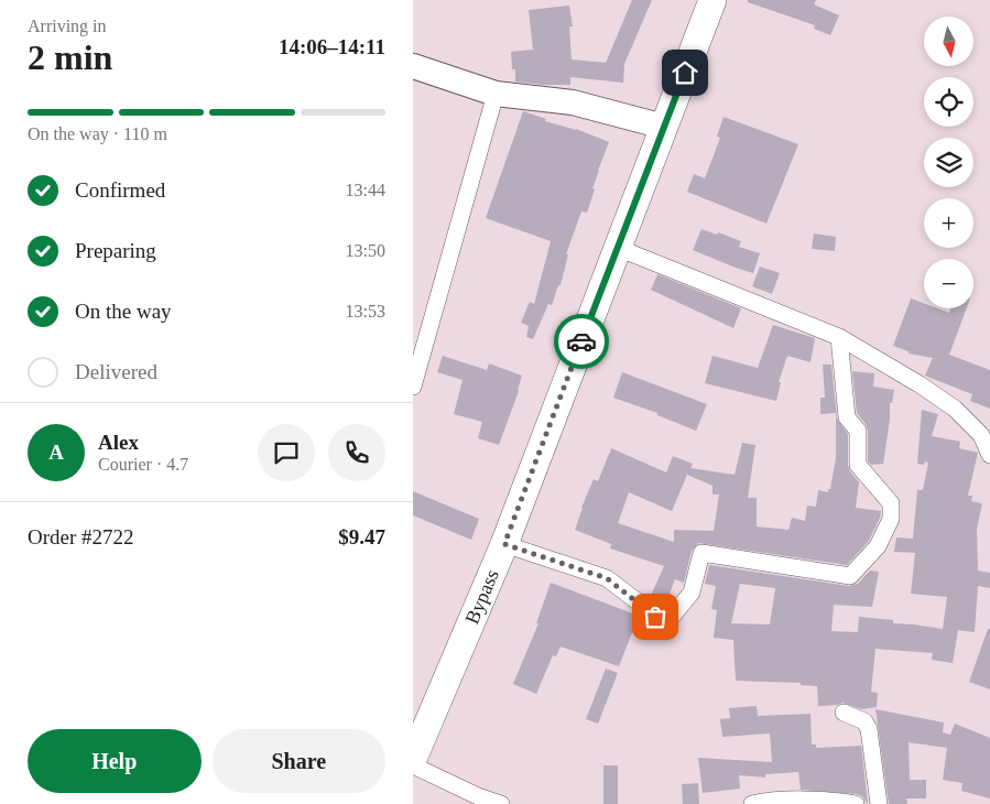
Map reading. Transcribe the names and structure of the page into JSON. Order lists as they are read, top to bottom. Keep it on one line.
{"streets":{"main road":["Bypass"]},"north":"bottom","page":{"heading":["2 min","Arriving in","14:06–14:11"],"panel":["Alex","Courier · 4.7","Order #2722","$9.47"],"map_buttons":["+","−"],"bar":"On the way · 110 m","list":[["Confirmed","13:44"],["Preparing","13:50"],["On the way","13:53"],"Delivered"],"round":"A","buttons":["Help","Share"]}}
